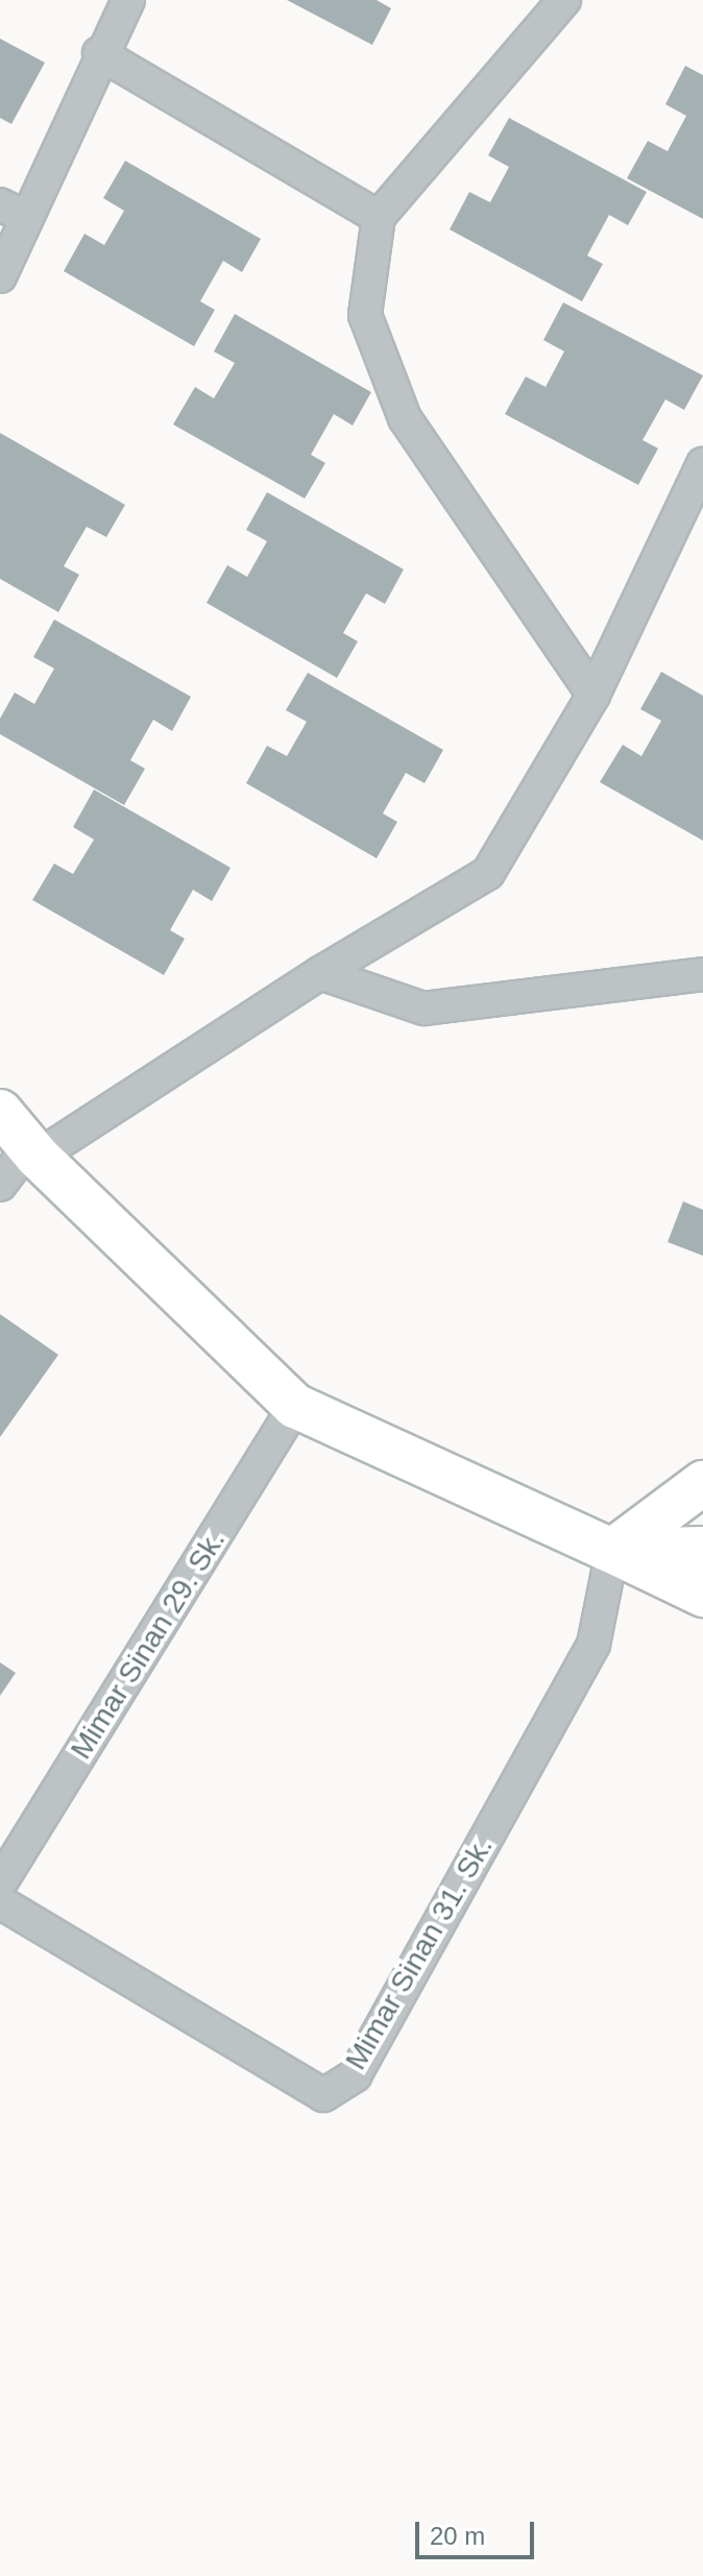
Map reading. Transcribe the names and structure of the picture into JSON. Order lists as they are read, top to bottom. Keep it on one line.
{"streets":{"street":["Mimar Sinan 29. Sk.","Mimar Sinan 31. Sk."]},"scale_bar":"20 m"}
